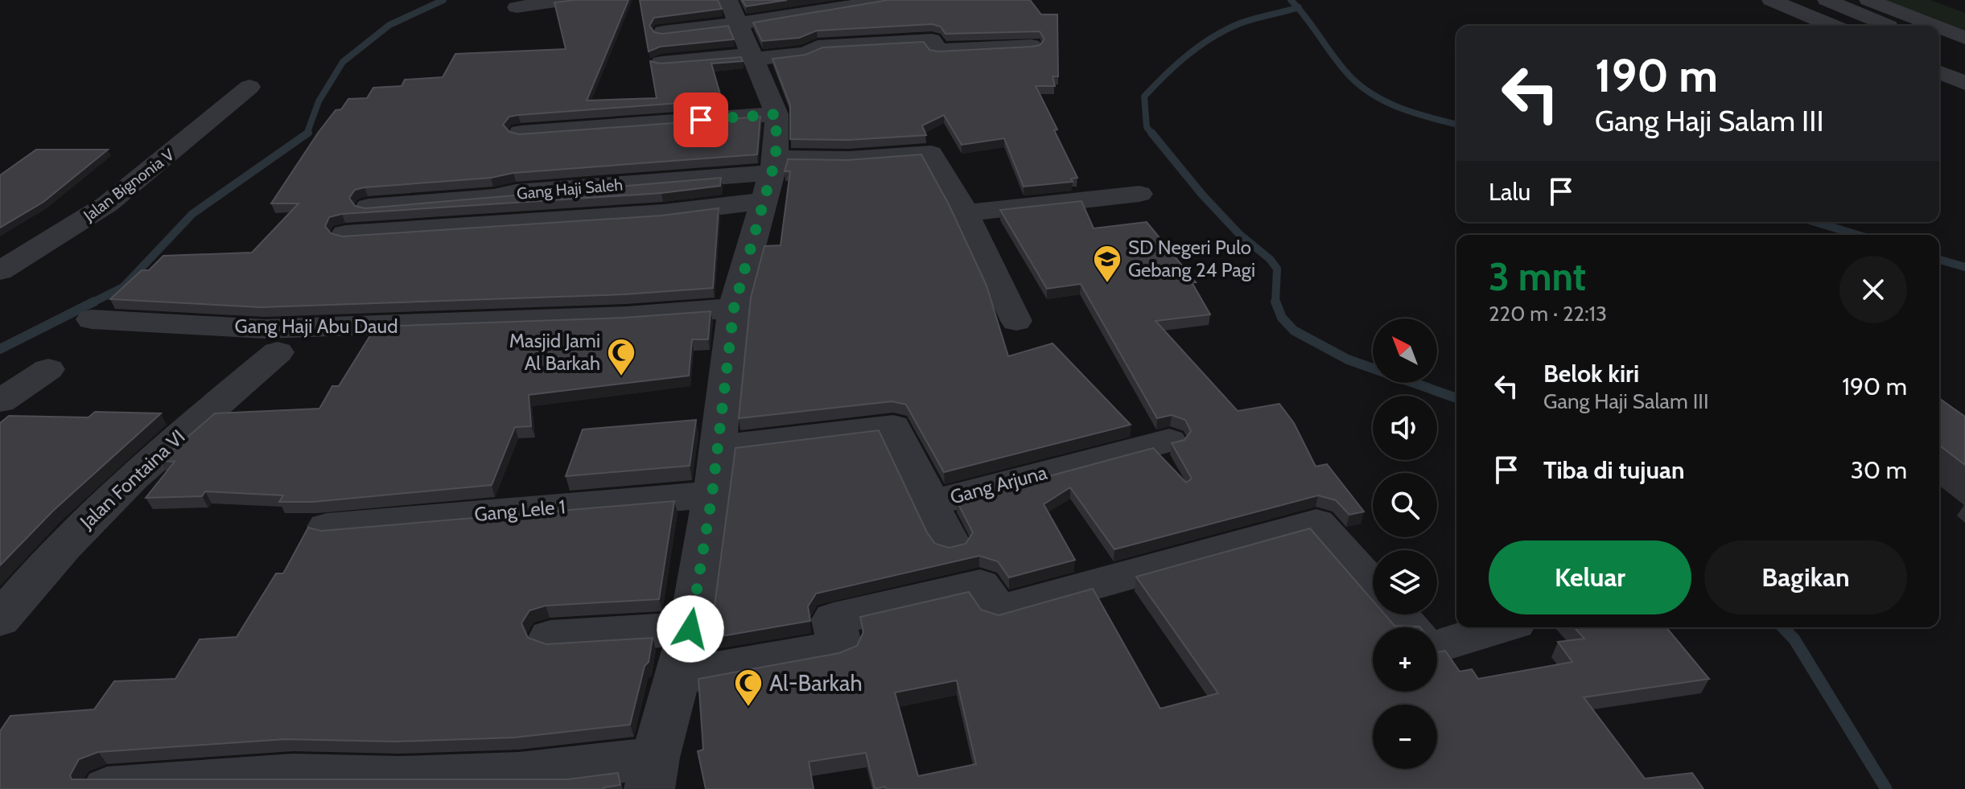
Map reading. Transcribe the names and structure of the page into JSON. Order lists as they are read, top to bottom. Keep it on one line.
{"streets":{"street":["Jalan Bignonia V","Gang Haji Saleh","Gang Haji Abu Daud","Jalan Fontaina VI","Gang Arjuna","Gang Lele 1"]},"places":{"school or university":["SD Negeri Pulo Gebang 24 Pagi"],"mosque":["Masjid Jami Al Barkah","Al-Barkah"]},"north":"top left","page":{"turn":["190 m","Gang Haji Salam III"],"then":"Lalu","heading":["3 mnt","220 m · 22:13"],"map_buttons":["+","−"],"list":[{"name":"Belok kiri","note":"Gang Haji Salam III","value":"190 m"},{"name":"Tiba di tujuan","value":"30 m"}],"buttons":["Keluar","Bagikan"]}}
